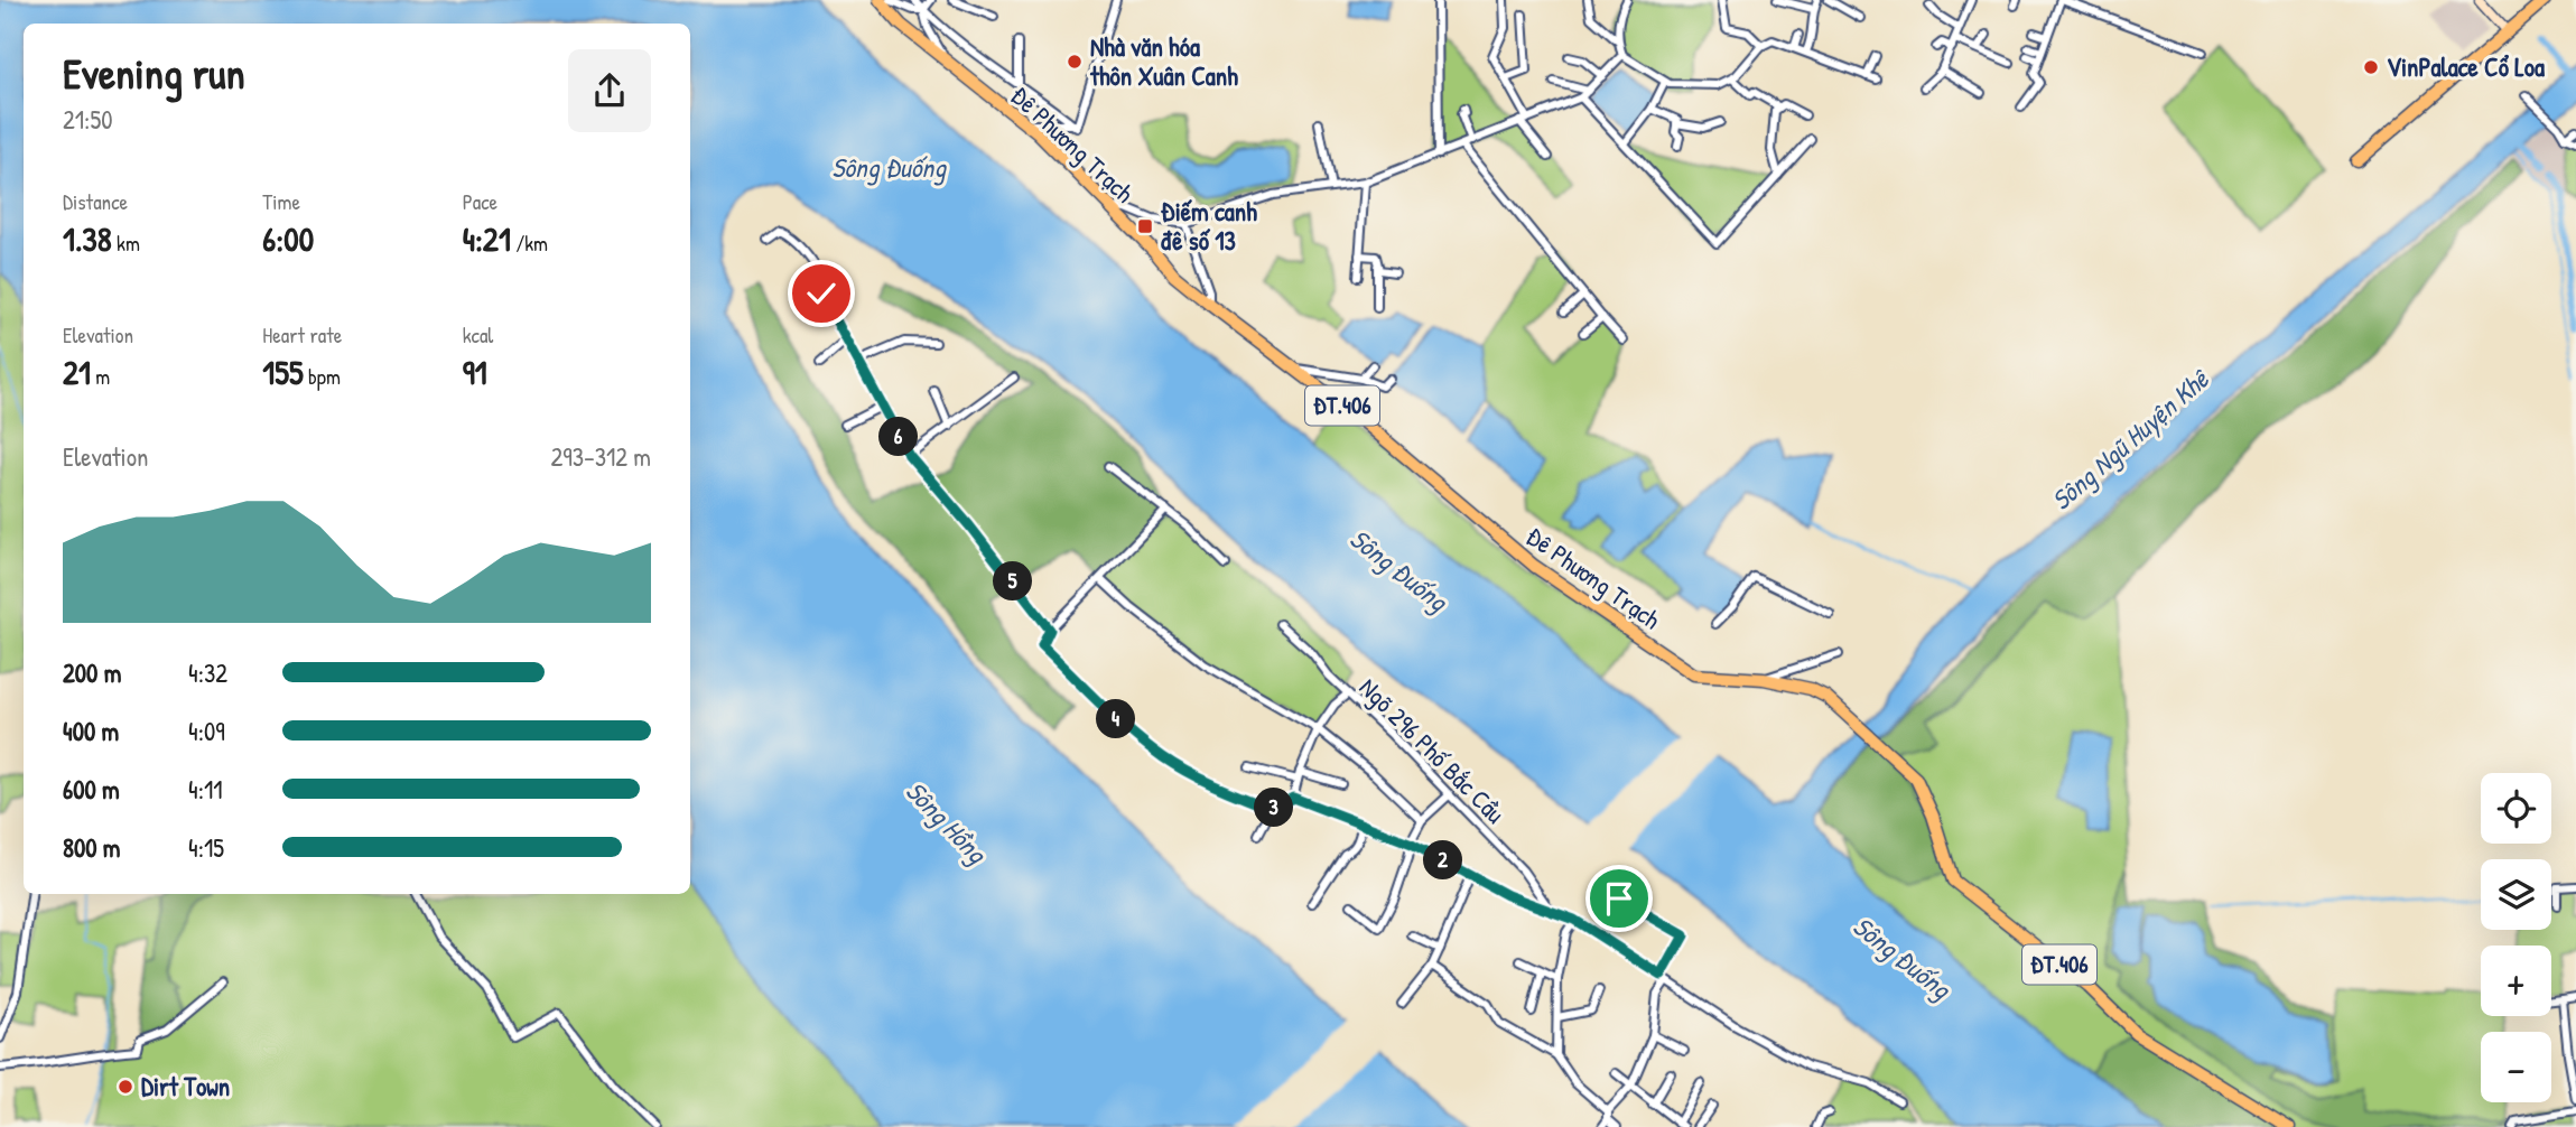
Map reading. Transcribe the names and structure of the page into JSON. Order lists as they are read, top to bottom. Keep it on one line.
{"streets":{"main road":["Đê Phương Trạch","ĐT.406"],"street":["Ngõ 296 Phố Bắc Cầu"]},"water":["Sông Đuống","Sông Ngũ Huyện Khê","Sông Hồng"],"places":{"other":["Nhà văn hóa thôn Xuân Canh","VinPalace Cổ Loa","Dirt Town"],"transit":["Điếm canh đê số 13"]},"page":{"heading":["Evening run","21:50"],"stats":[["Distance","1.38 km"],["Time","6:00"],["Pace","4:21 /km"],["Elevation","21 m"],["Heart rate","155 bpm"],["kcal","91"]],"pins":["6","5","4","3","2"],"chart":["Elevation","293–312 m"],"list":[{"name":"200 m","note":"4:32"},{"name":"400 m","note":"4:09"},{"name":"600 m","note":"4:11"},{"name":"800 m","note":"4:15"}],"map_buttons":["+","−"]}}
